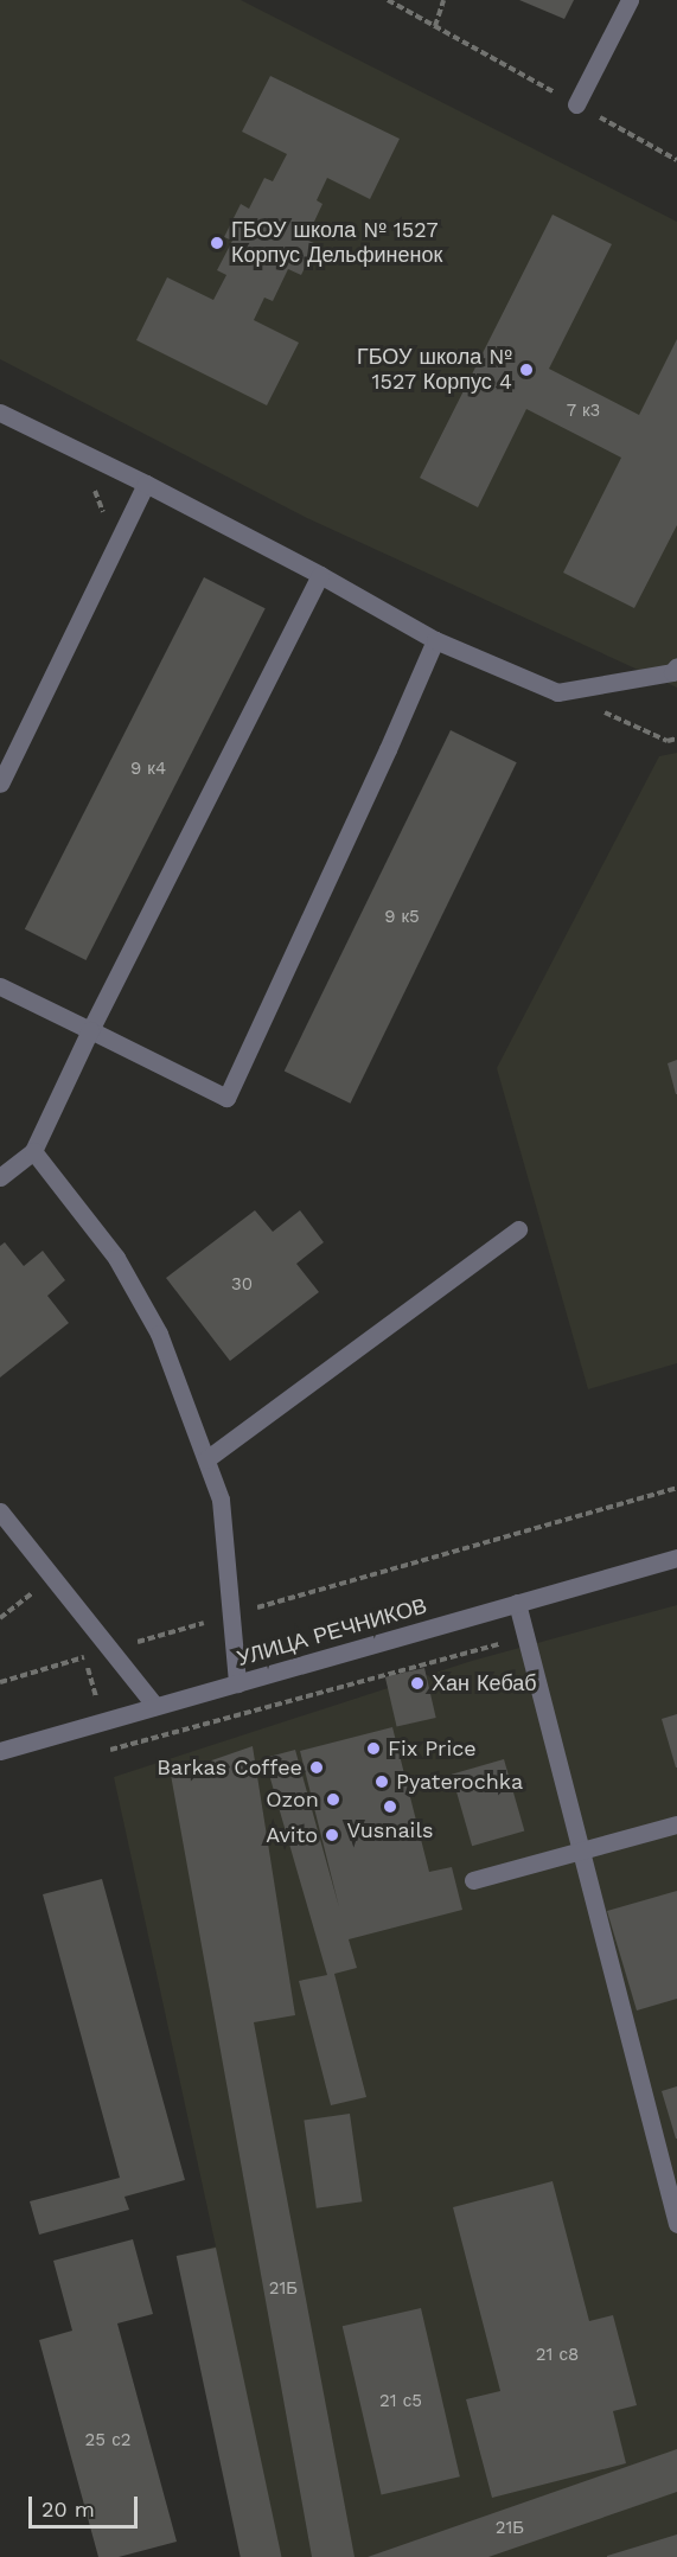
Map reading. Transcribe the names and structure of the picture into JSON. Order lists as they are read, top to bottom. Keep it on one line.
{"streets":{"street":["УЛИЦА РЕЧНИКОВ"]},"places":["ГБОУ школа № 1527 Корпус Дельфиненок","ГБОУ школа № 1527 Корпус 4","Хан Кебаб","Fix Price","Barkas Coffee","Pyaterochka","Ozon","Vusnails","Avito"],"house_numbers":["7 к3","9 к4","9 к5","30","21Б","21 с8","21 с5","25 с2","21Б"],"scale_bar":"20 m"}
